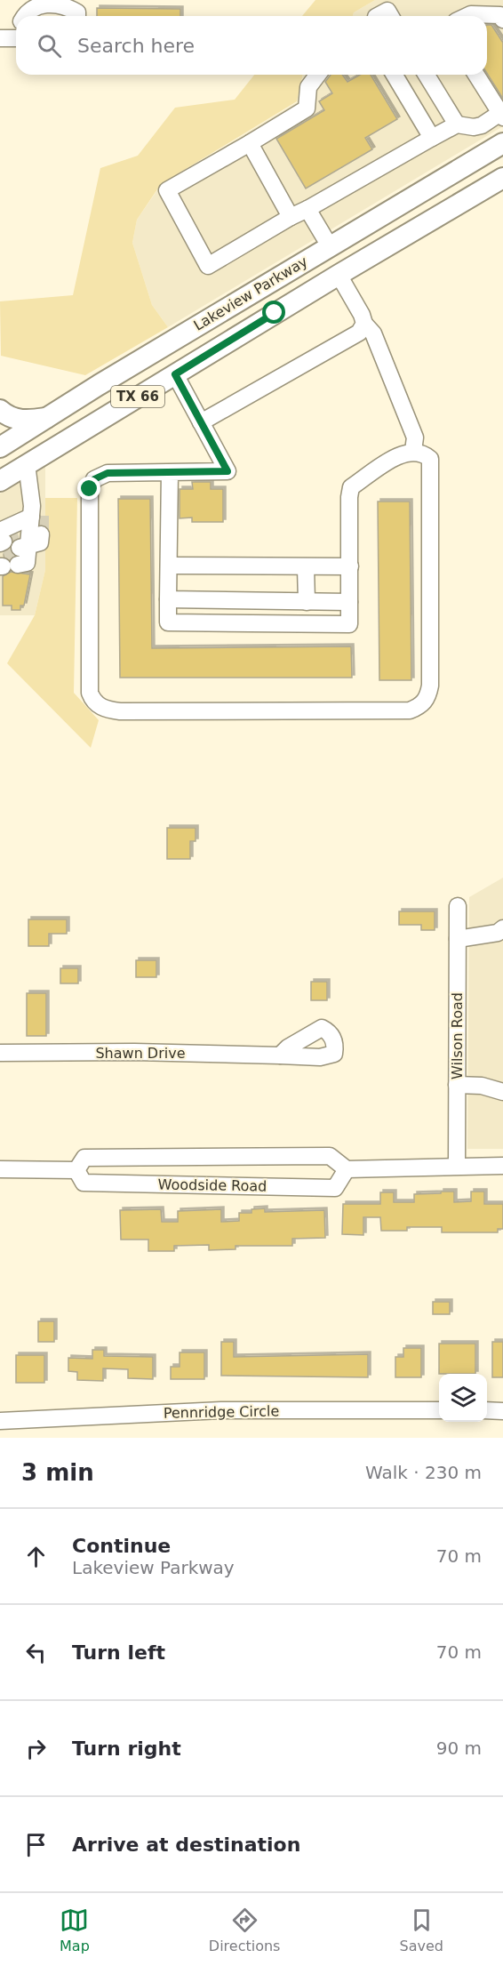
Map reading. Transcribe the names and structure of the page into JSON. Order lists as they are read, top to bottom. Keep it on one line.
{"streets":{"main road":["Lakeview Parkway","TX 66"],"street":["Wilson Road","Shawn Drive","Woodside Road","Pennridge Circle"]},"page":{"search":"Search here","heading":["3 min","Walk · 230 m"],"list":[["Continue","Lakeview Parkway","70 m"],["Turn left","70 m"],["Turn right","90 m"],"Arrive at destination"],"nav":["Map","Directions","Saved"]}}
